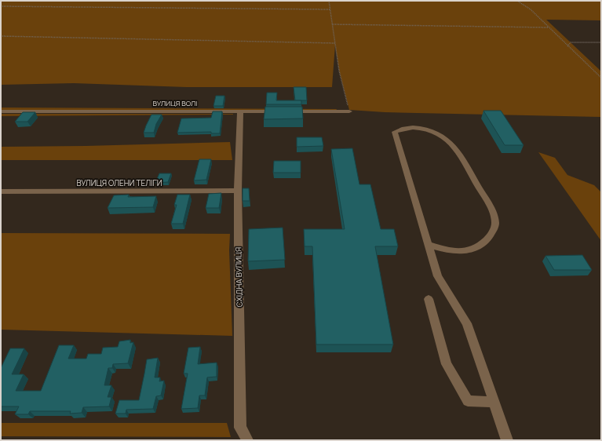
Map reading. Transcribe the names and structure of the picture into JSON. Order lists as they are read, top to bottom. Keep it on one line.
{"streets":{"street":["ВУЛИЦЯ ВОЛІ","ВУЛИЦЯ ОЛЕНИ ТЕЛІГИ","СХІДНА ВУЛИЦЯ"]},"crossings":[["ВУЛИЦЯ ВОЛІ","СХІДНА ВУЛИЦЯ"],["ВУЛИЦЯ ОЛЕНИ ТЕЛІГИ","СХІДНА ВУЛИЦЯ"]]}
